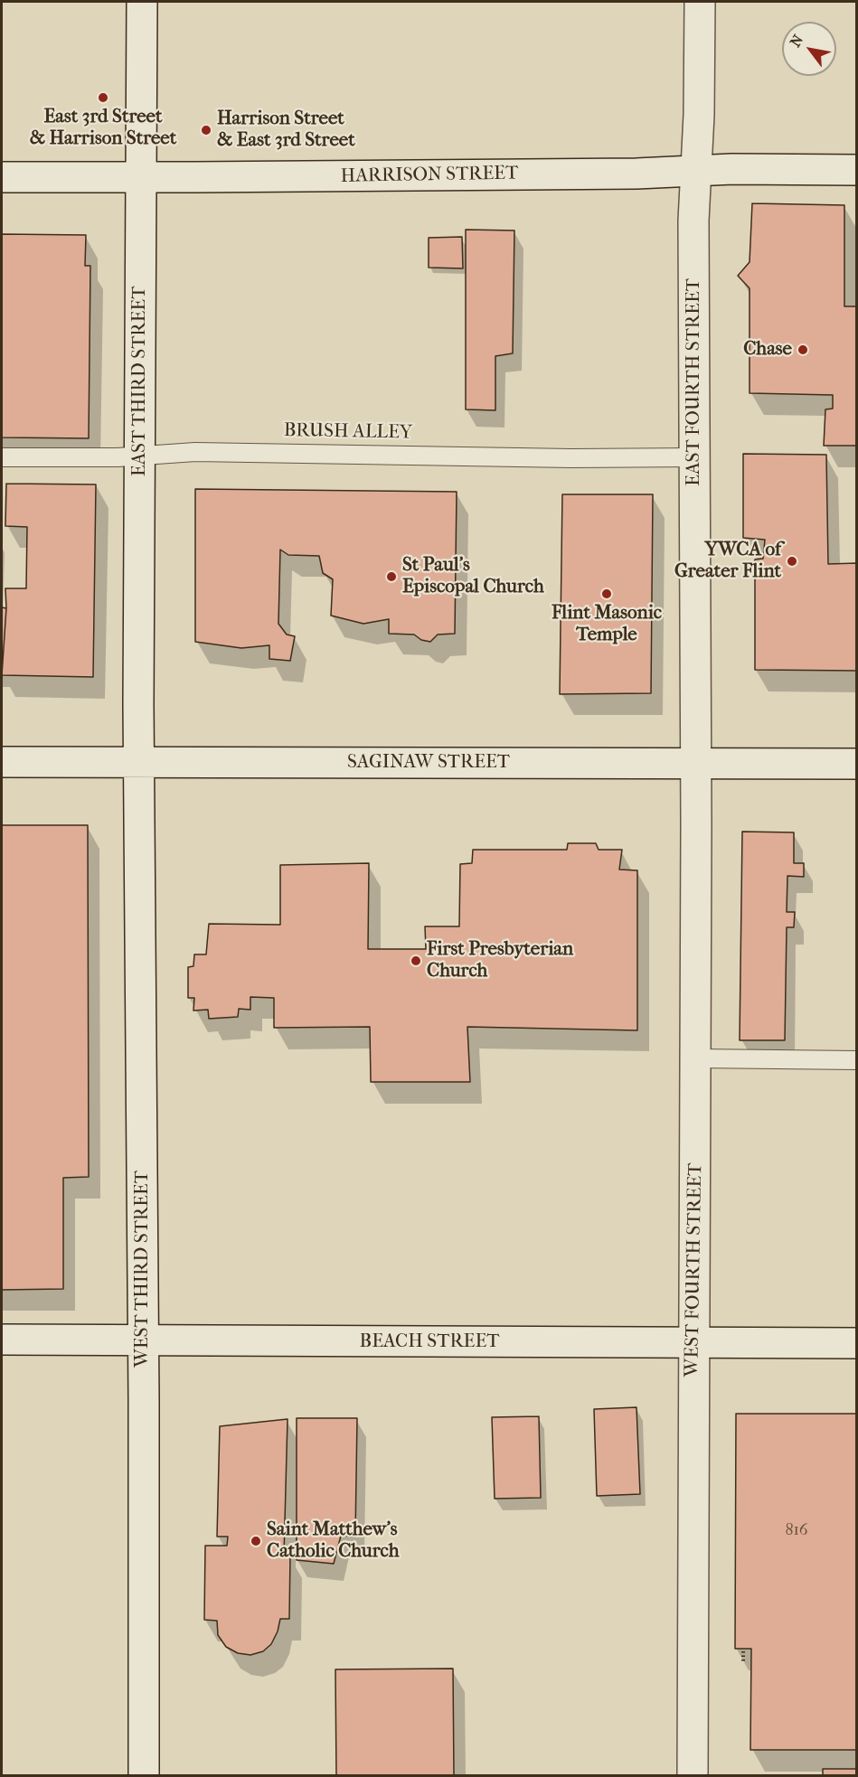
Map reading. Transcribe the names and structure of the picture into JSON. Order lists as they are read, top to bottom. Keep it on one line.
{"streets":{"street":["HARRISON STREET","EAST THIRD STREET","EAST FOURTH STREET","SAGINAW STREET","WEST THIRD STREET","WEST FOURTH STREET","BEACH STREET"],"lane":["BRUSH ALLEY"]},"crossings":[["HARRISON STREET","EAST THIRD STREET"],["HARRISON STREET","EAST FOURTH STREET"],["EAST THIRD STREET","BRUSH ALLEY"],["EAST THIRD STREET","SAGINAW STREET"],["EAST THIRD STREET","WEST THIRD STREET"],["EAST FOURTH STREET","BRUSH ALLEY"],["EAST FOURTH STREET","SAGINAW STREET"],["EAST FOURTH STREET","WEST FOURTH STREET"],["SAGINAW STREET","WEST THIRD STREET"],["SAGINAW STREET","WEST FOURTH STREET"],["WEST THIRD STREET","BEACH STREET"],["WEST FOURTH STREET","BEACH STREET"]],"places":["East 3rd Street & Harrison Street","Harrison Street & East 3rd Street","Chase","YWCA of Greater Flint","St Paul's Episcopal Church","Flint Masonic Temple","First Presbyterian Church","Saint Matthew's Catholic Church"],"house_numbers":["816"],"north":"top left"}
